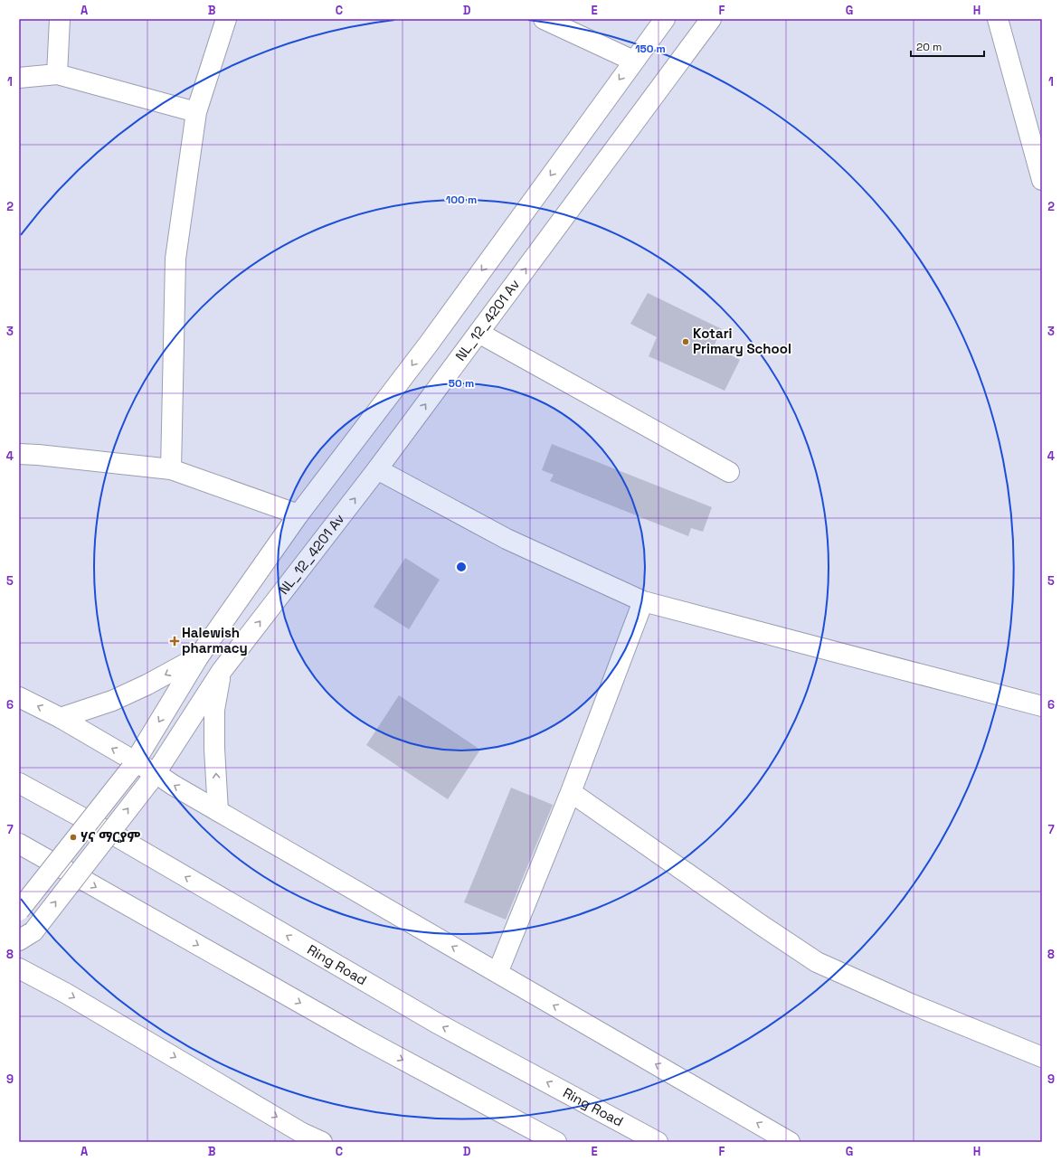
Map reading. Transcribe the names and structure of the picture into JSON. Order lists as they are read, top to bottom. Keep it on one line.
{"streets":{"main road":["NL_12_4201 Av","Ring Road"]},"places":{"other":["Kotari Primary School","ሃና ማርያም"],"health":["Halewish pharmacy"]},"scale_bar":"20 m","grid":{"columns":["A","B","C","D","E","F","G","H"],"rows":["1","2","3","4","5","6","7","8","9"]},"rings":["150 m","100 m","50 m"]}
